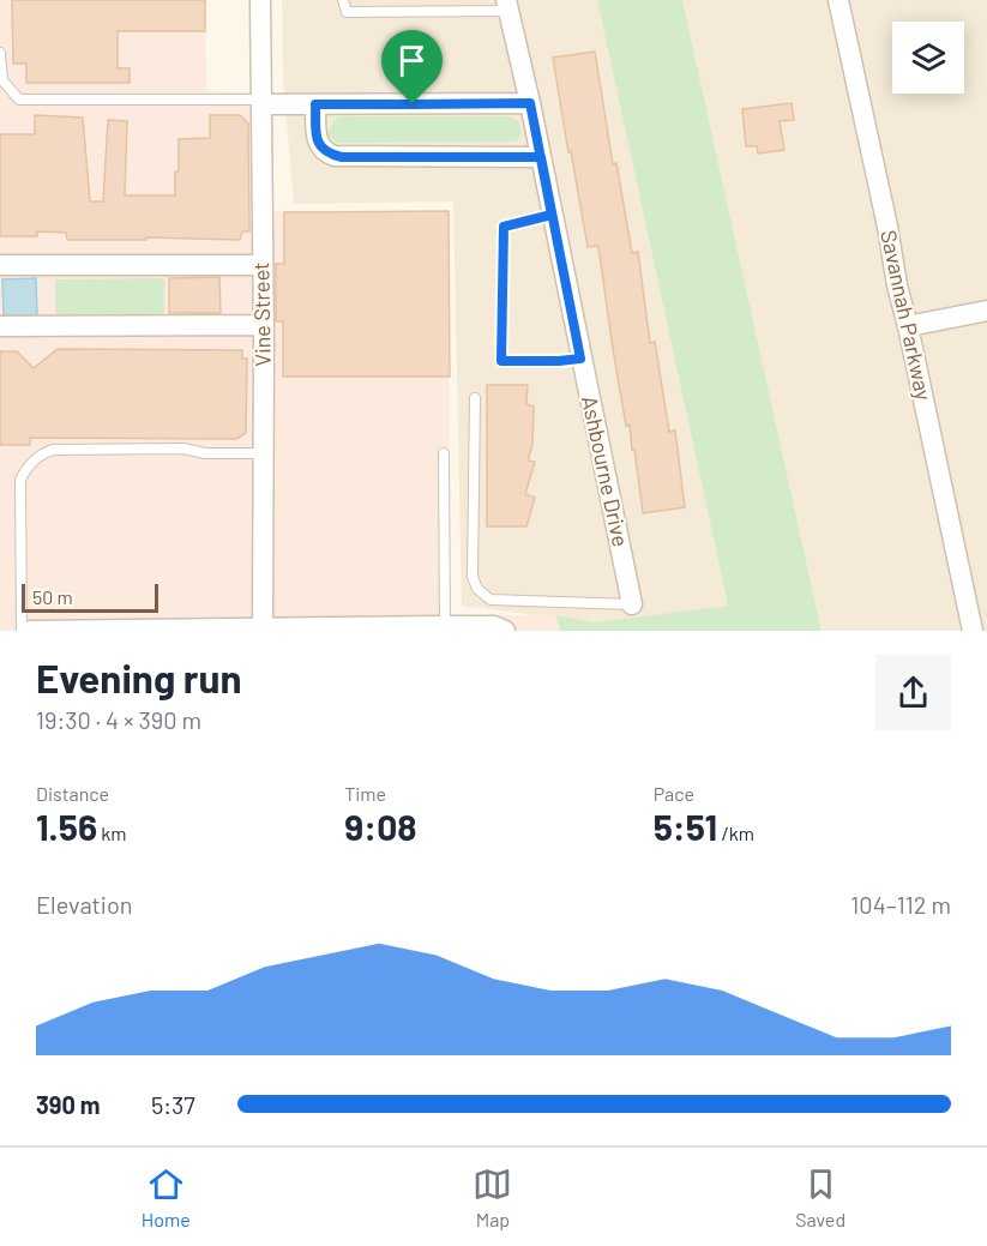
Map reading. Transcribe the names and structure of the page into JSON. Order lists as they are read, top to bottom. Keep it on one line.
{"streets":{"street":["Vine Street","Savannah Parkway","Ashbourne Drive"]},"scale_bar":"50 m","page":{"scale":"50 m","heading":["Evening run","19:30 · 4 × 390 m"],"stats":[["Distance","1.56 km"],["Time","9:08"],["Pace","5:51 /km"]],"chart":["Elevation","104–112 m"],"list":[{"name":"390 m","note":"5:37"}],"tabs":["Home","Map","Saved"]}}
